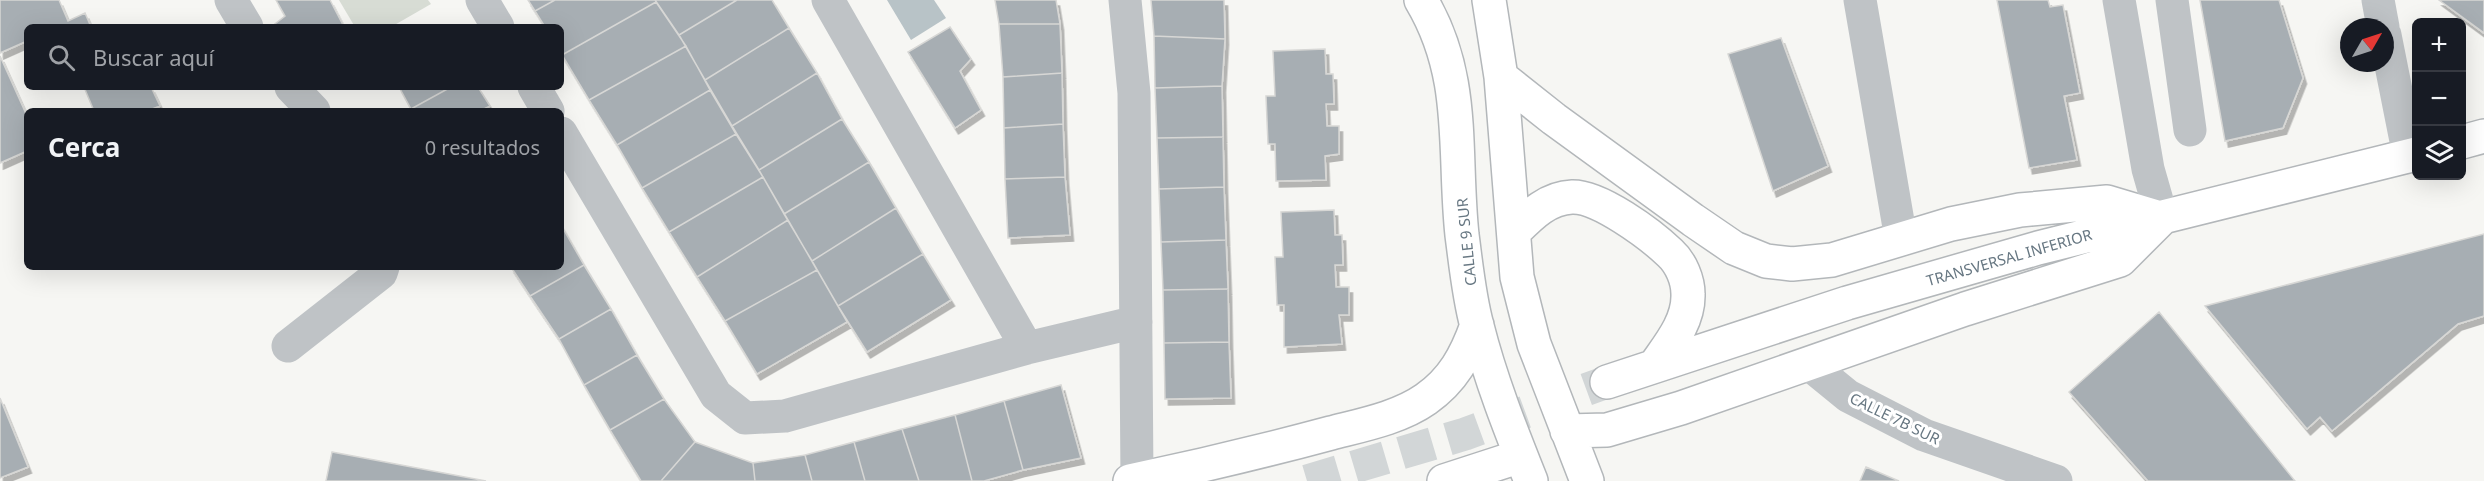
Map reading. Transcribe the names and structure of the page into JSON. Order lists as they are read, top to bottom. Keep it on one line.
{"streets":{"main road":["CALLE 9 SUR","TRANSVERSAL INFERIOR"],"street":["CALLE 7B SUR"]},"north":"top right","page":{"map_buttons":["+","−"],"search":"Buscar aquí","heading":["Cerca","0 resultados"]}}
